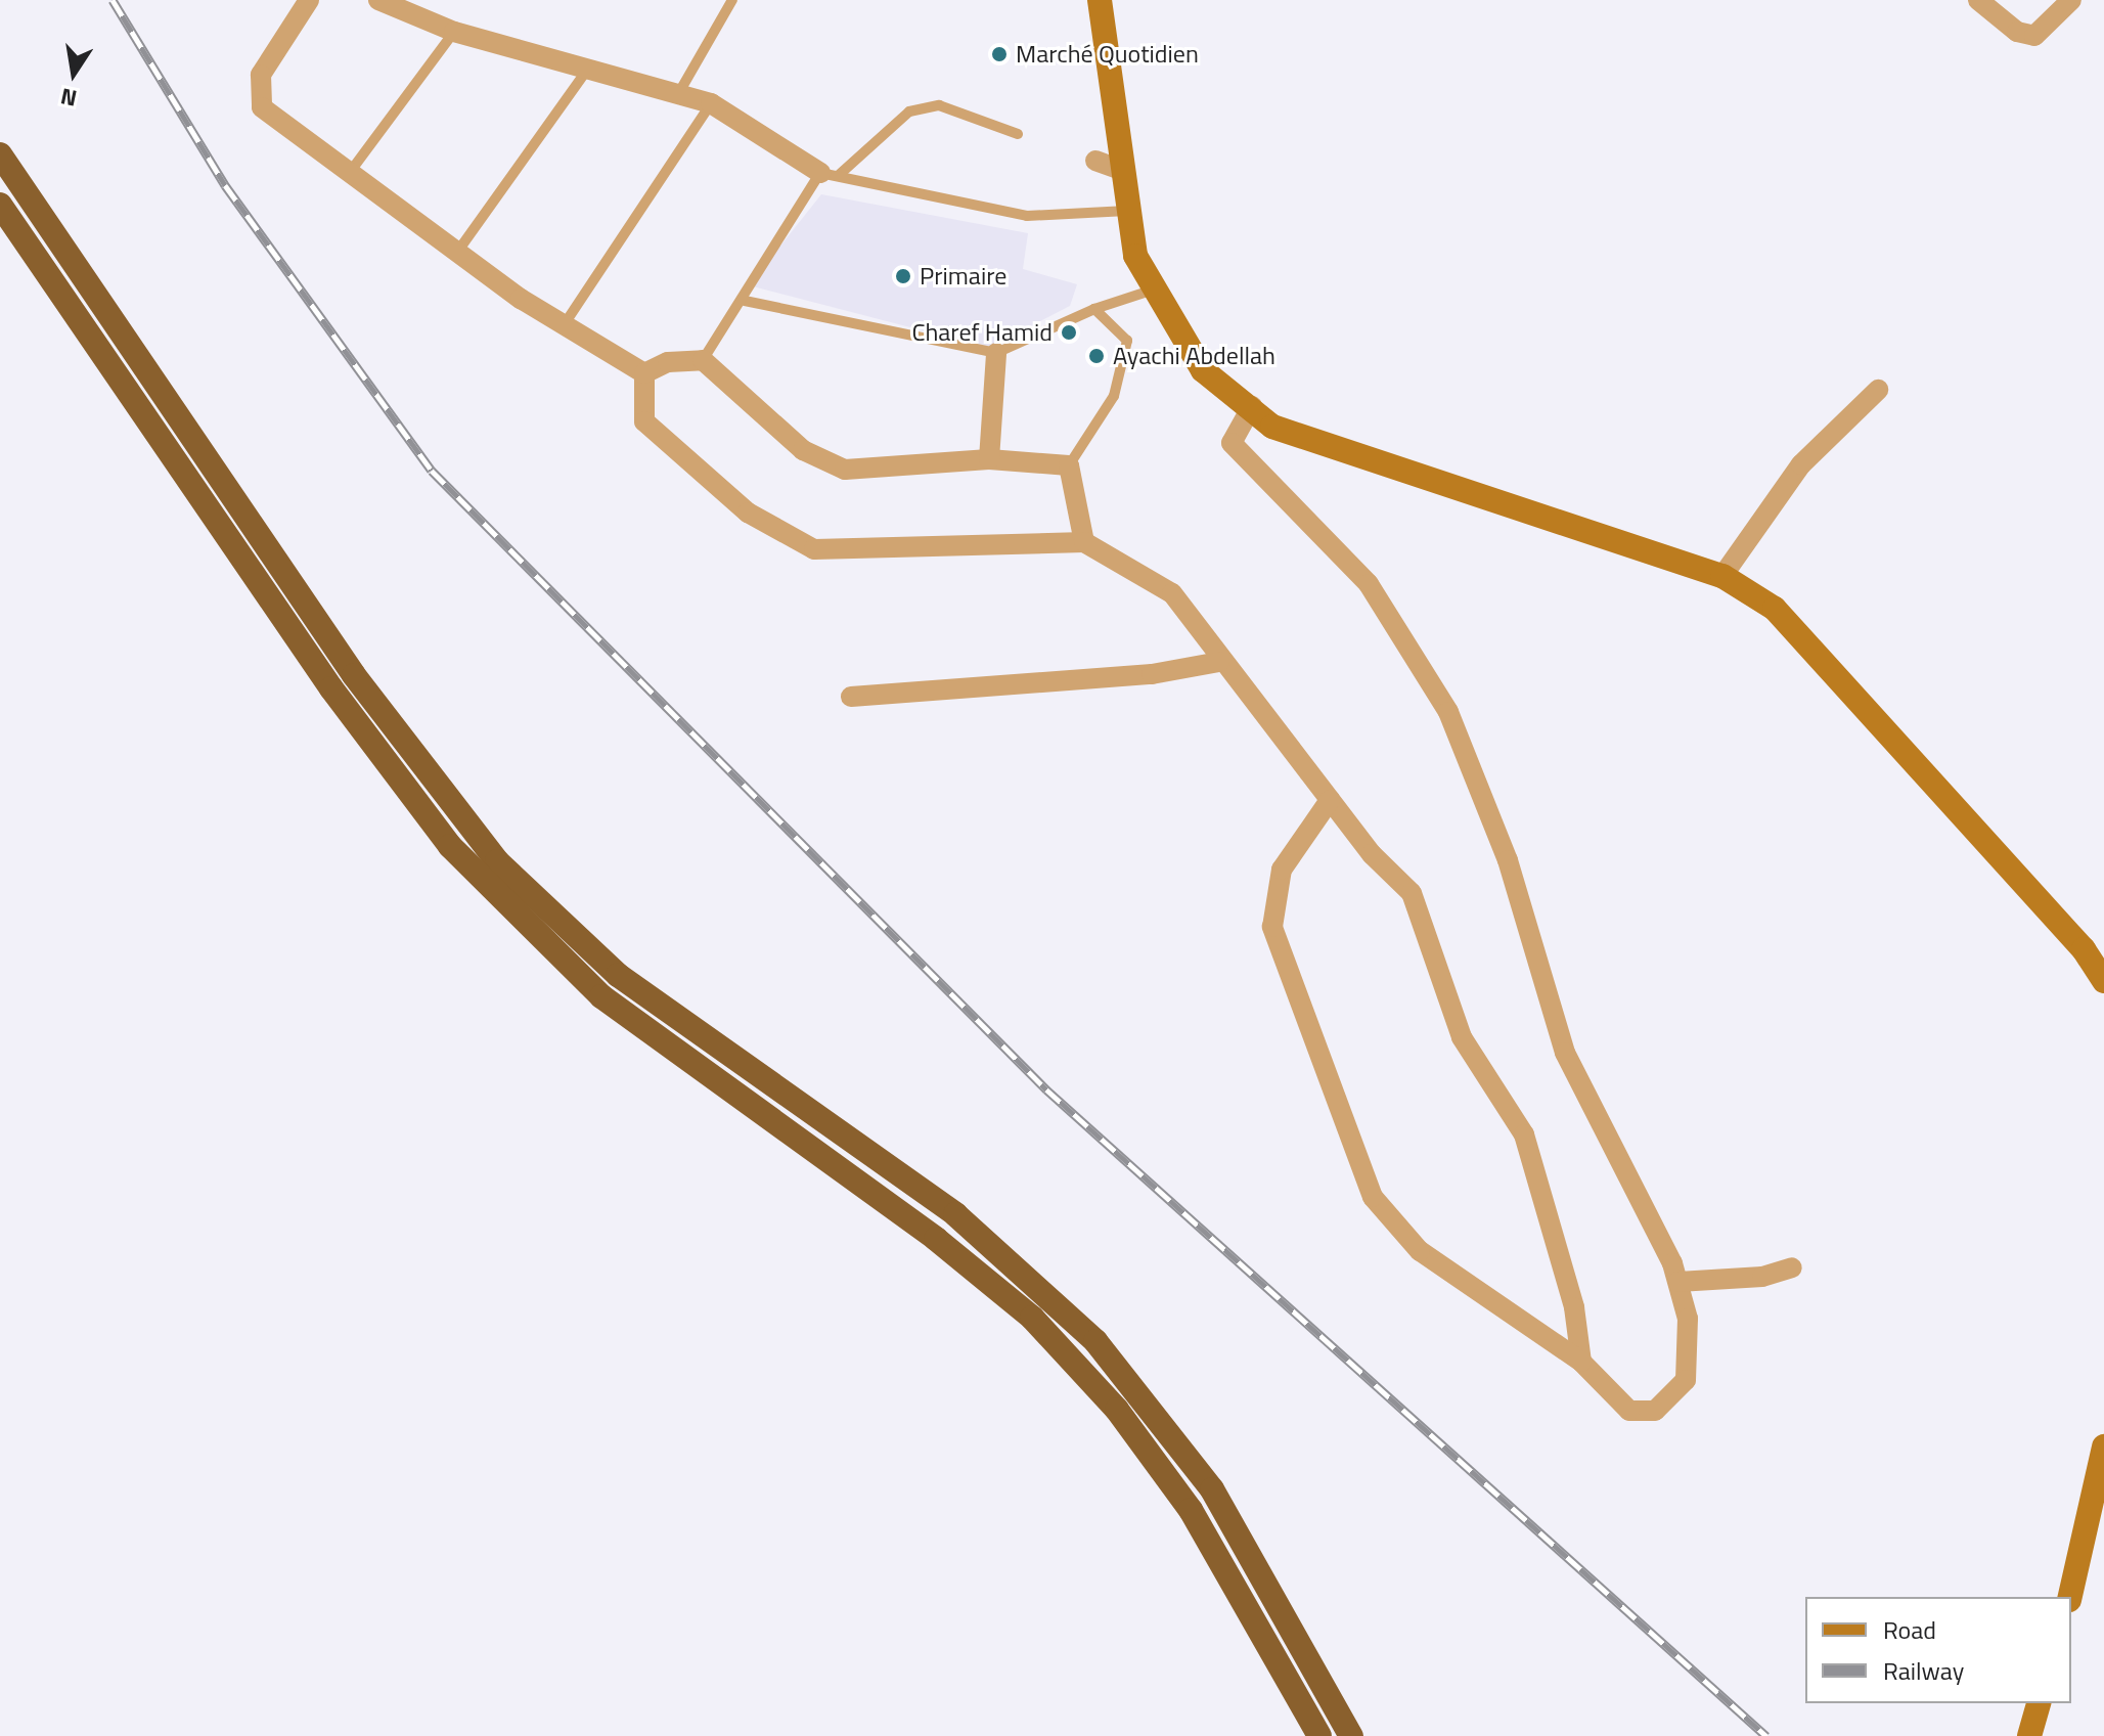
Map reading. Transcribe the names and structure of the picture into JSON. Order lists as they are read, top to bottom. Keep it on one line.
{"places":["Marché Quotidien","Primaire","Charef Hamid","Ayachi Abdellah"],"legend":["Road","Railway"],"north":"bottom"}
